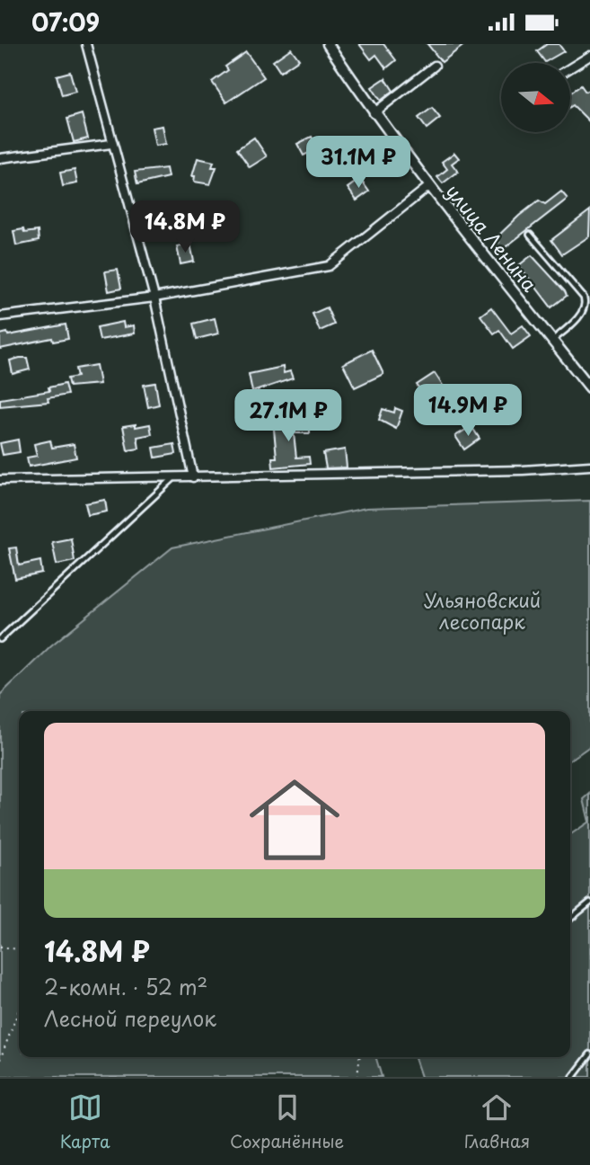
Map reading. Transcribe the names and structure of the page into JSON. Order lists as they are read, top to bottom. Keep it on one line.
{"streets":{"street":["улица Ленина"]},"parks":["Ульяновский лесопарк"],"north":"right","page":{"status":"07:09","price":["31.1M ₽","14.8M ₽","14.9M ₽","27.1M ₽"],"list":[{"name":"14.8M ₽","note":"2-комн. · 52 m² · Лесной переулок"}],"tabs":["Карта","Сохранённые","Главная"]}}
